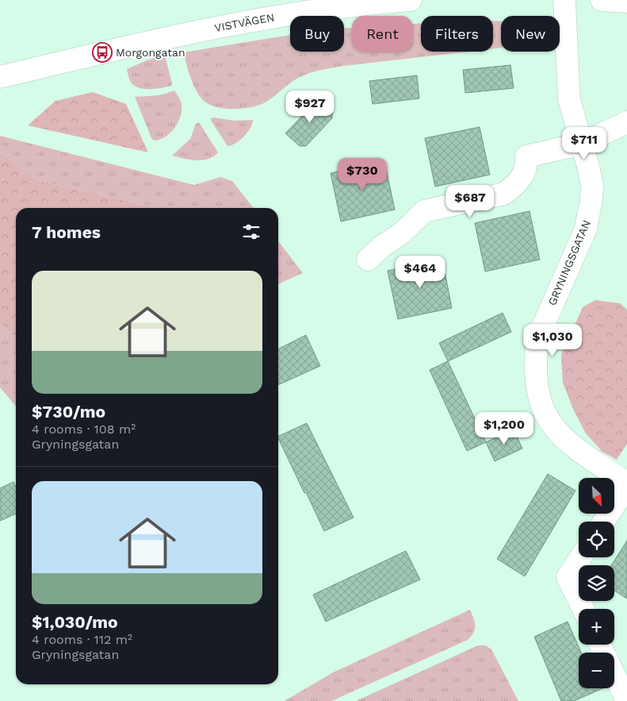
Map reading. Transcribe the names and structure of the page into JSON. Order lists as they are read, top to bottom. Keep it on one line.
{"streets":{"street":["VISTVÄGEN","GRYNINGSGATAN"]},"places":{"bus stop":["Morgongatan"]},"north":"bottom right","page":{"chip":["Buy","Rent","Filters","New"],"price":["$927","$711","$730","$687","$464","$1,030","$1,200"],"heading":"7 homes","list":[{"name":"$730/mo","note":"4 rooms · 108 m² · Gryningsgatan"},{"name":"$1,030/mo","note":"4 rooms · 112 m² · Gryningsgatan"}],"map_buttons":["+","−"]}}
